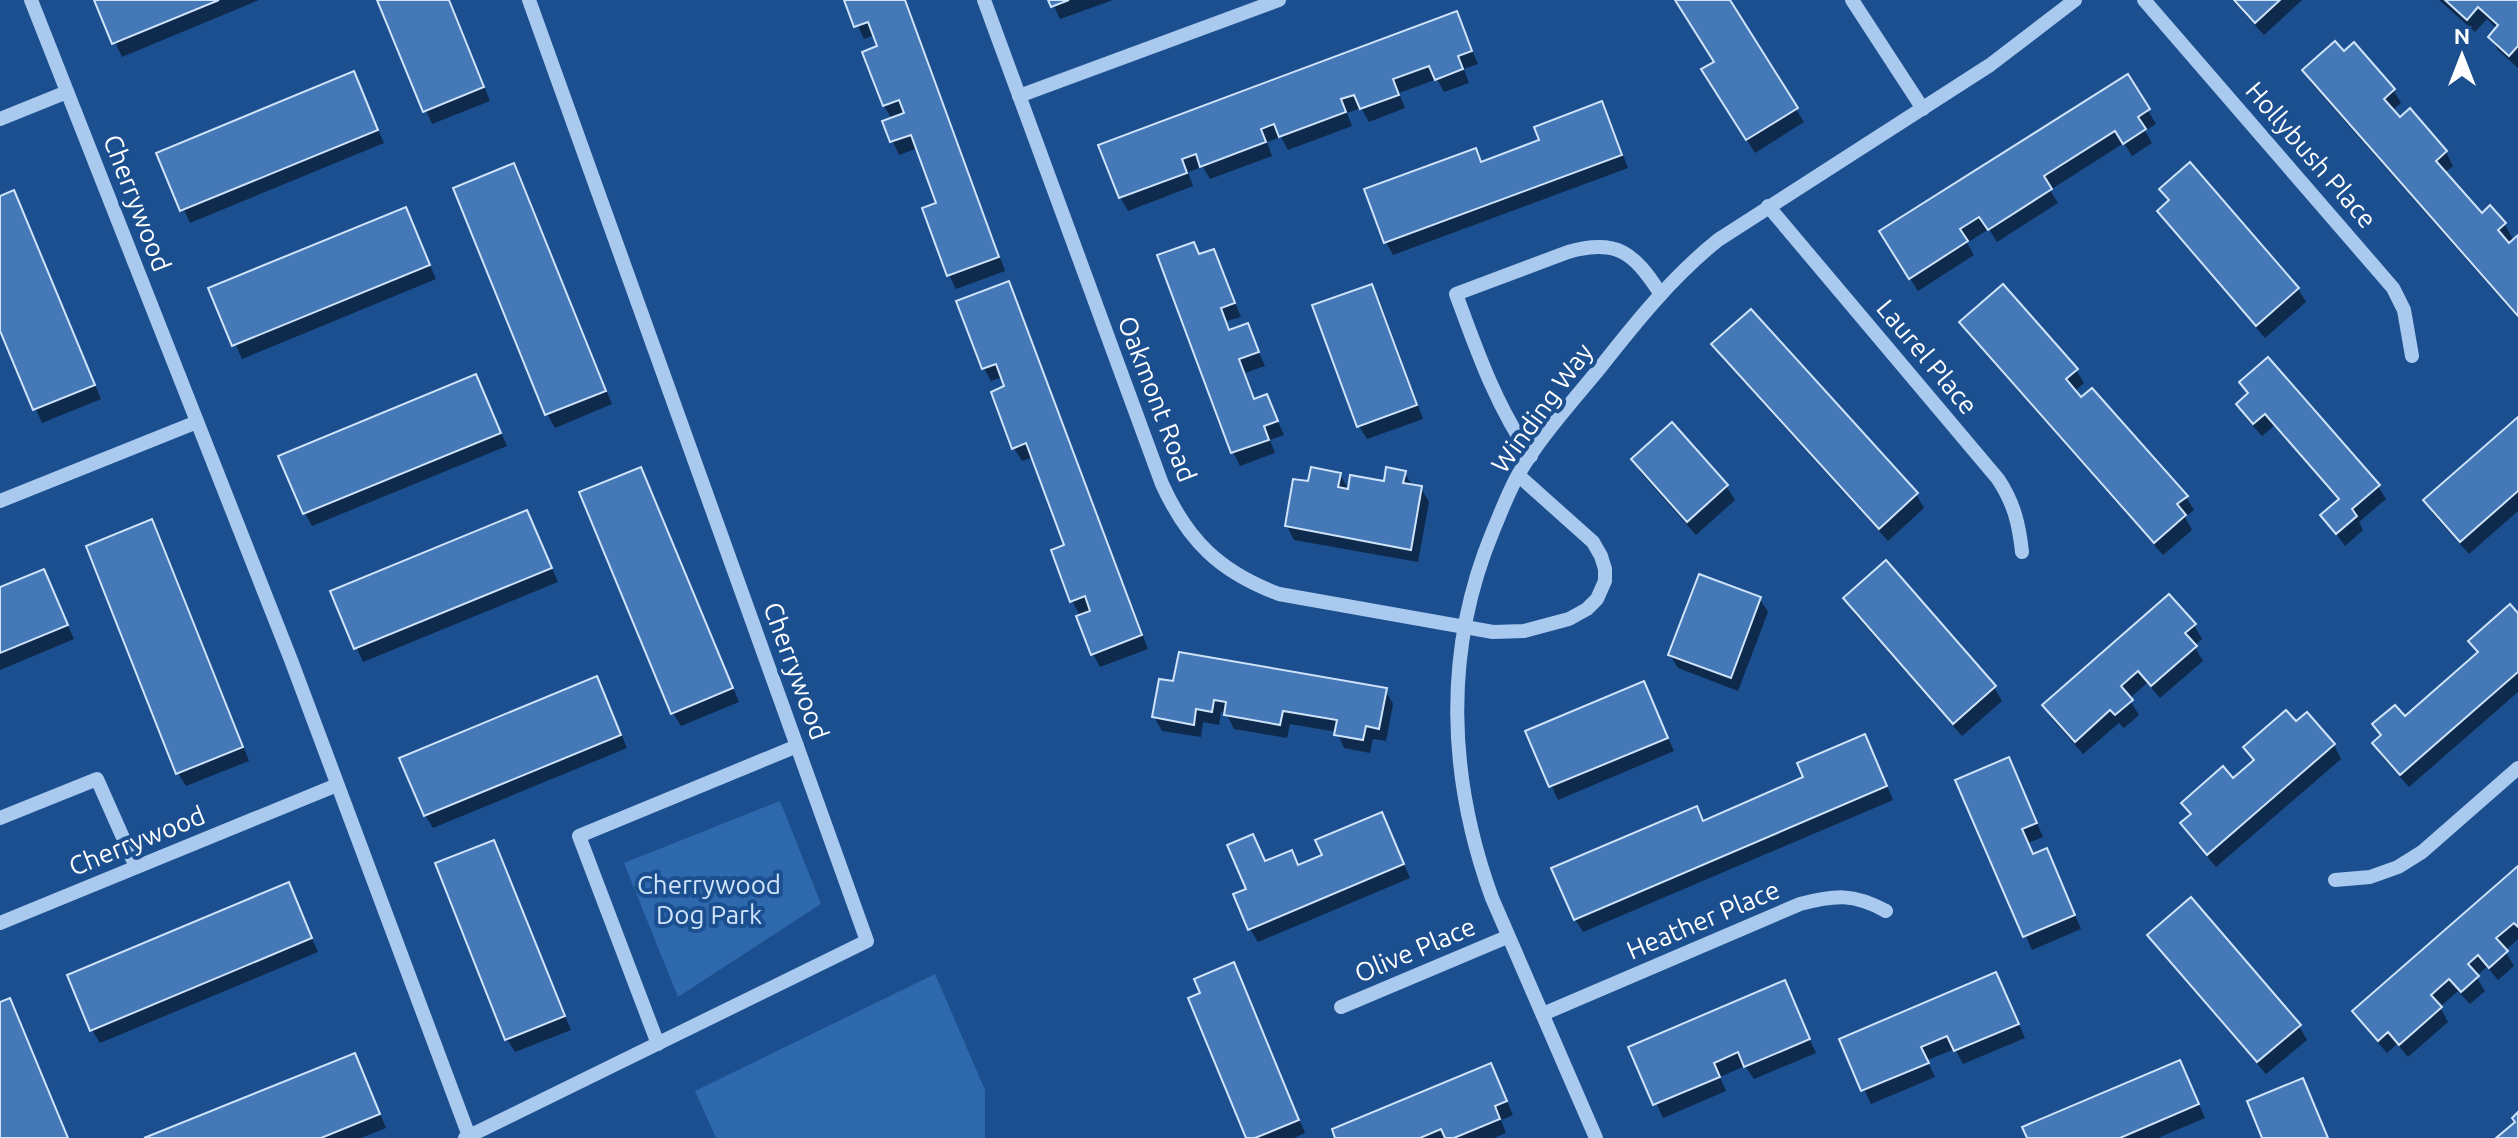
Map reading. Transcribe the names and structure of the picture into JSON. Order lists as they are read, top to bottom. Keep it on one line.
{"streets":{"street":["Hollybush Place","Cherrywood","Laurel Place","Oakmont Road","Winding Way","Heather Place","Olive Place"]},"crossings":[["Laurel Place","Winding Way"],["Oakmont Road","Winding Way"],["Winding Way","Heather Place"],["Winding Way","Olive Place"]],"parks":["Cherrywood Dog Park"],"north":"top"}
